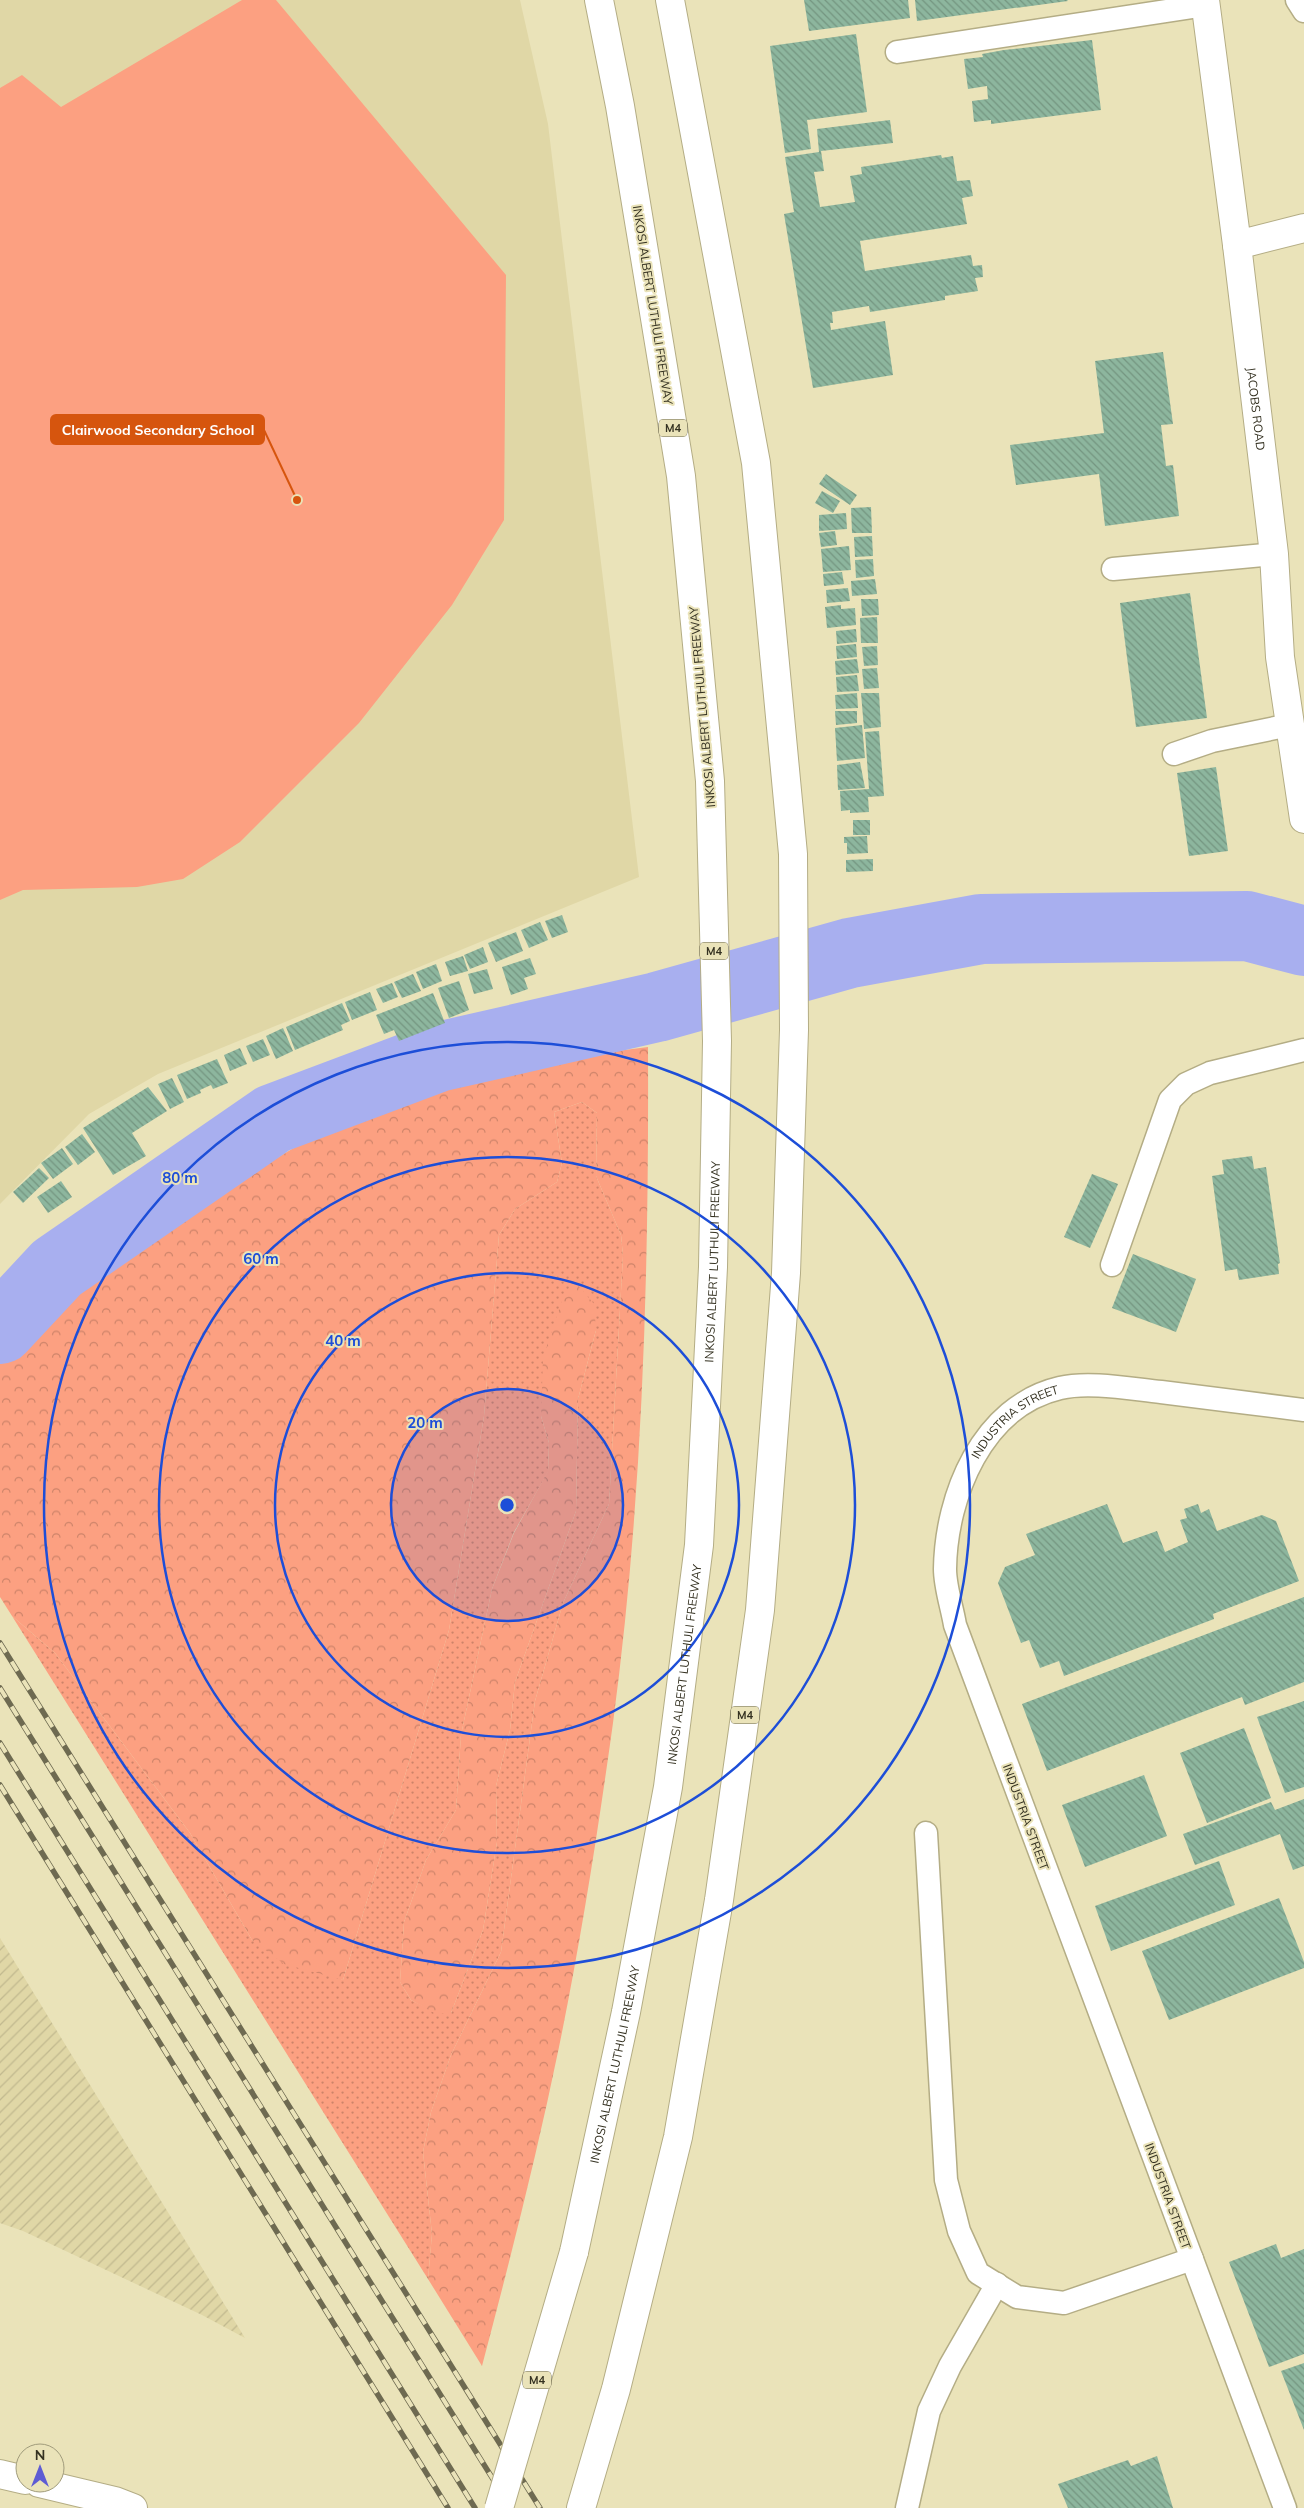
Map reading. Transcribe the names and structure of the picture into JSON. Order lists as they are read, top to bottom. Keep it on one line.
{"streets":{"main road":["INKOSI ALBERT LUTHULI FREEWAY","JACOBS ROAD","M4"],"lane":["INDUSTRIA STREET"]},"places":["Clairwood Secondary School"],"north":"top","rings":["80 m","60 m","40 m","20 m"]}
